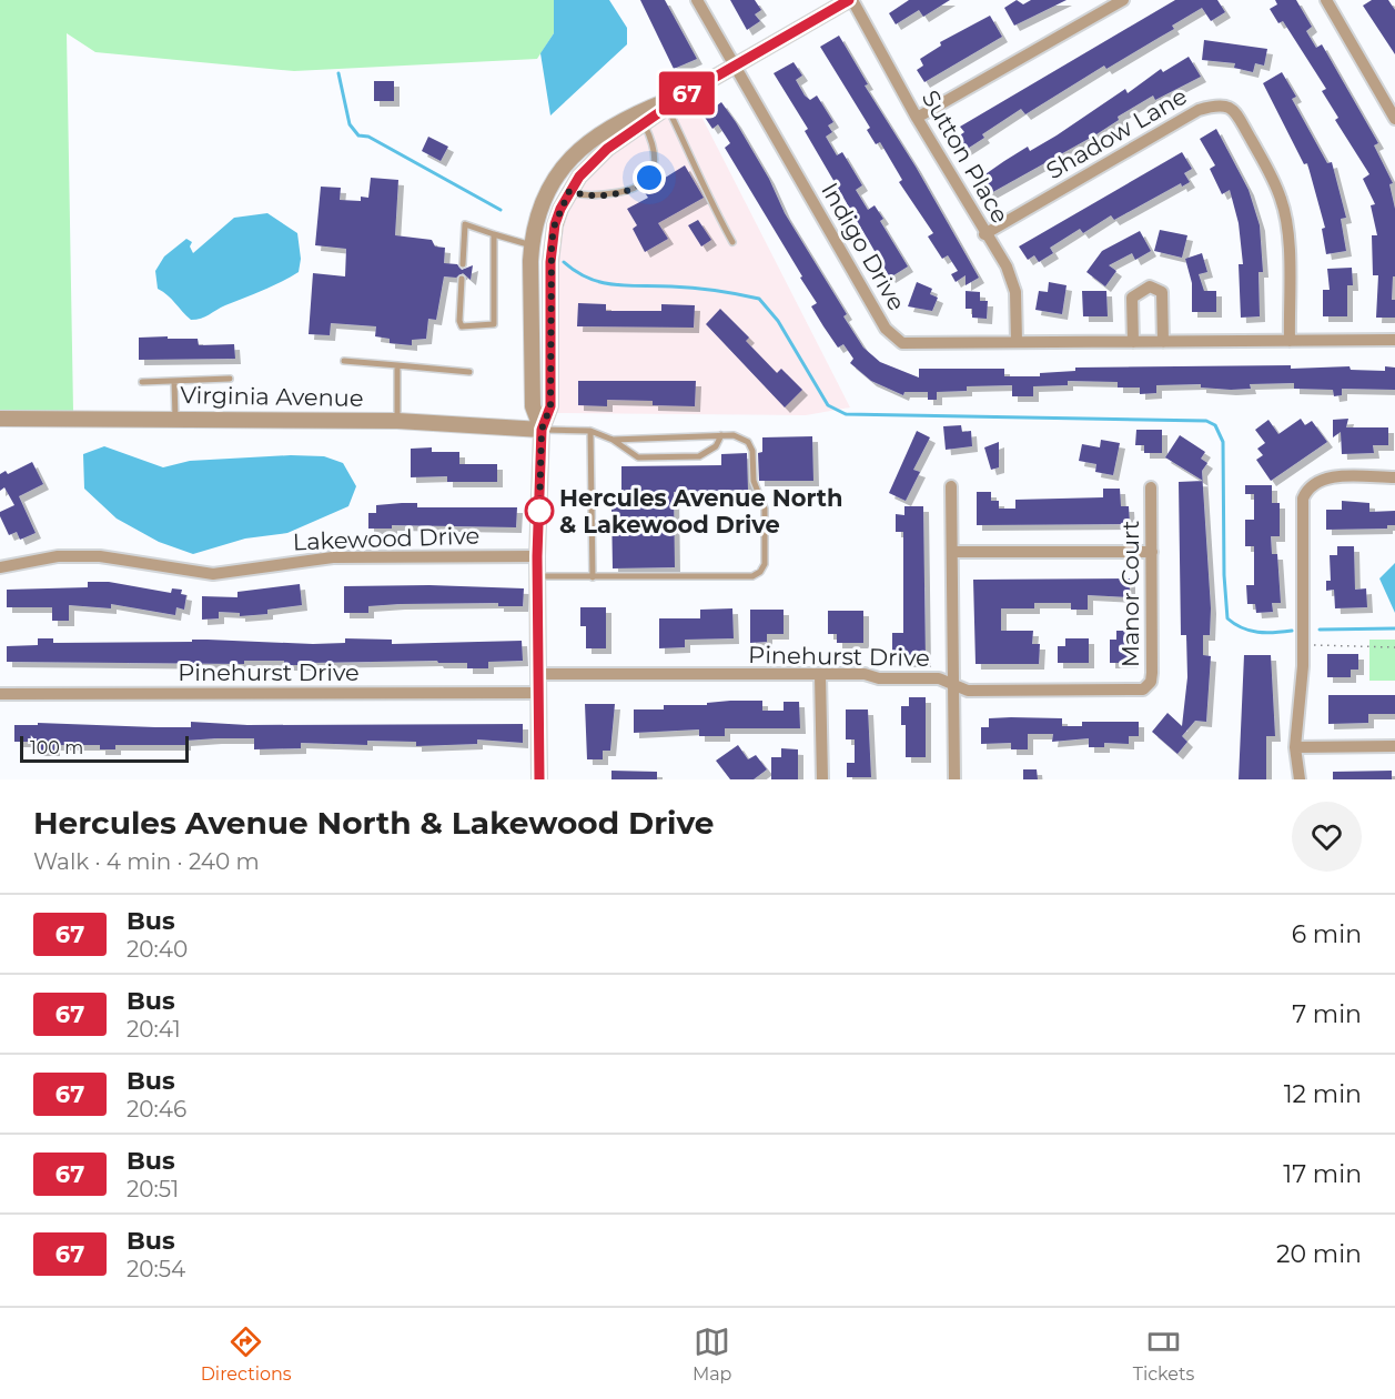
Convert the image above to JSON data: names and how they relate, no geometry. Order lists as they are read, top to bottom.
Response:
{
  "streets": {
    "street": [
      "Shadow Lane",
      "Sutton Place",
      "Indigo Drive",
      "Virginia Avenue",
      "Lakewood Drive",
      "Manor Court",
      "Pinehurst Drive"
    ]
  },
  "crossings": [
    ["Shadow Lane", "Sutton Place"],
    ["Shadow Lane", "Indigo Drive"],
    ["Sutton Place", "Indigo Drive"],
    ["Manor Court", "Pinehurst Drive"]
  ],
  "places": ["Hercules Avenue North & Lakewood Drive"],
  "lines": ["bus line 67"],
  "scale_bar": "100 m",
  "page": {
    "on_map": "67",
    "scale": "100 m",
    "heading": ["Hercules Avenue North & Lakewood Drive", "Walk · 4 min · 240 m"],
    "list": [
      {
        "mark": "67",
        "name": "Bus",
        "note": "20:40",
        "value": "6 min"
      },
      {
        "mark": "67",
        "name": "Bus",
        "note": "20:41",
        "value": "7 min"
      },
      {
        "mark": "67",
        "name": "Bus",
        "note": "20:46",
        "value": "12 min"
      },
      {
        "mark": "67",
        "name": "Bus",
        "note": "20:51",
        "value": "17 min"
      },
      {
        "mark": "67",
        "name": "Bus",
        "note": "20:54",
        "value": "20 min"
      }
    ],
    "tabs": ["Directions", "Map", "Tickets"]
  }
}
